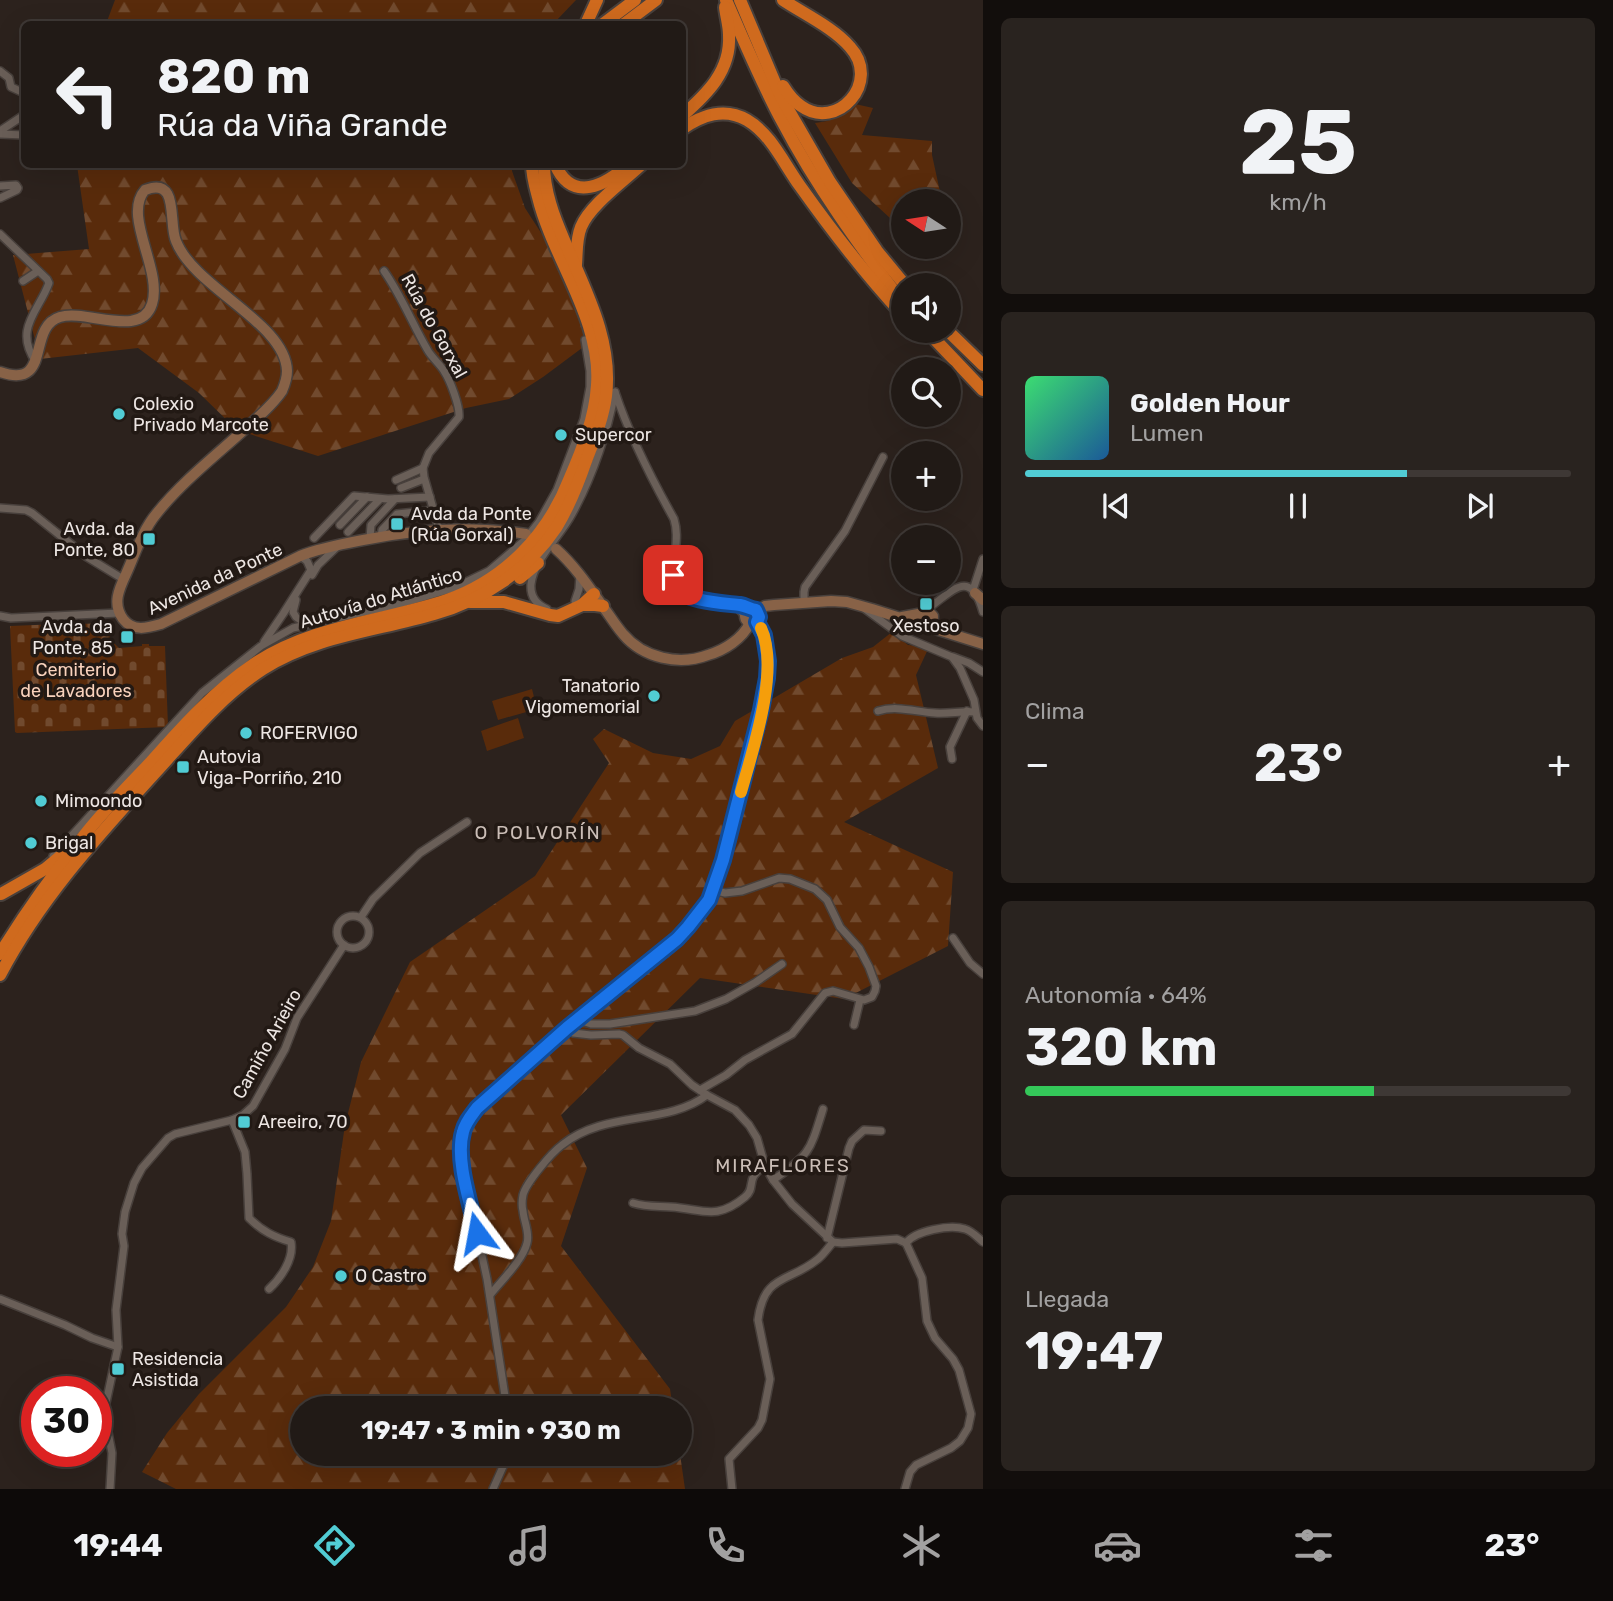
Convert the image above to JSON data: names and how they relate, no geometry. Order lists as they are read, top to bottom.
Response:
{
  "streets": {
    "highway": ["Autovía do Atlántico"],
    "street": ["Rúa do Gorxal", "Avenida da Ponte", "Camiño Arieiro"]
  },
  "districts": ["O POLVORÍN", "MIRAFLORES"],
  "parks": ["Cemiterio de Lavadores"],
  "places": {
    "other": [
      "Colexio Privado Marcote",
      "Supercor",
      "Tanatorio Vigomemorial",
      "ROFERVIGO",
      "Mimoondo",
      "Brigal",
      "O Castro"
    ],
    "transit": [
      "Avda da Ponte (Rúa Gorxal)",
      "Avda. da Ponte, 80",
      "Xestoso",
      "Avda. da Ponte, 85",
      "Autovia Viga-Porriño, 210",
      "Areeiro, 70",
      "Residencia Asistida"
    ]
  },
  "north": "left",
  "page": {
    "tile": [
      ["25", "km/h"],
      "Clima",
      ["Autonomía · 64%", "320 km"],
      ["Llegada", "19:47"]
    ],
    "turn": ["820 m", "Rúa da Viña Grande"],
    "map_buttons": ["+", "−"],
    "song": ["Golden Hour", "Lumen"],
    "heat": ["−", "23°", "+"],
    "limit": "30",
    "trip": "19:47 · 3 min · 930 m",
    "tabs": ["19:44", "23°"]
  }
}
